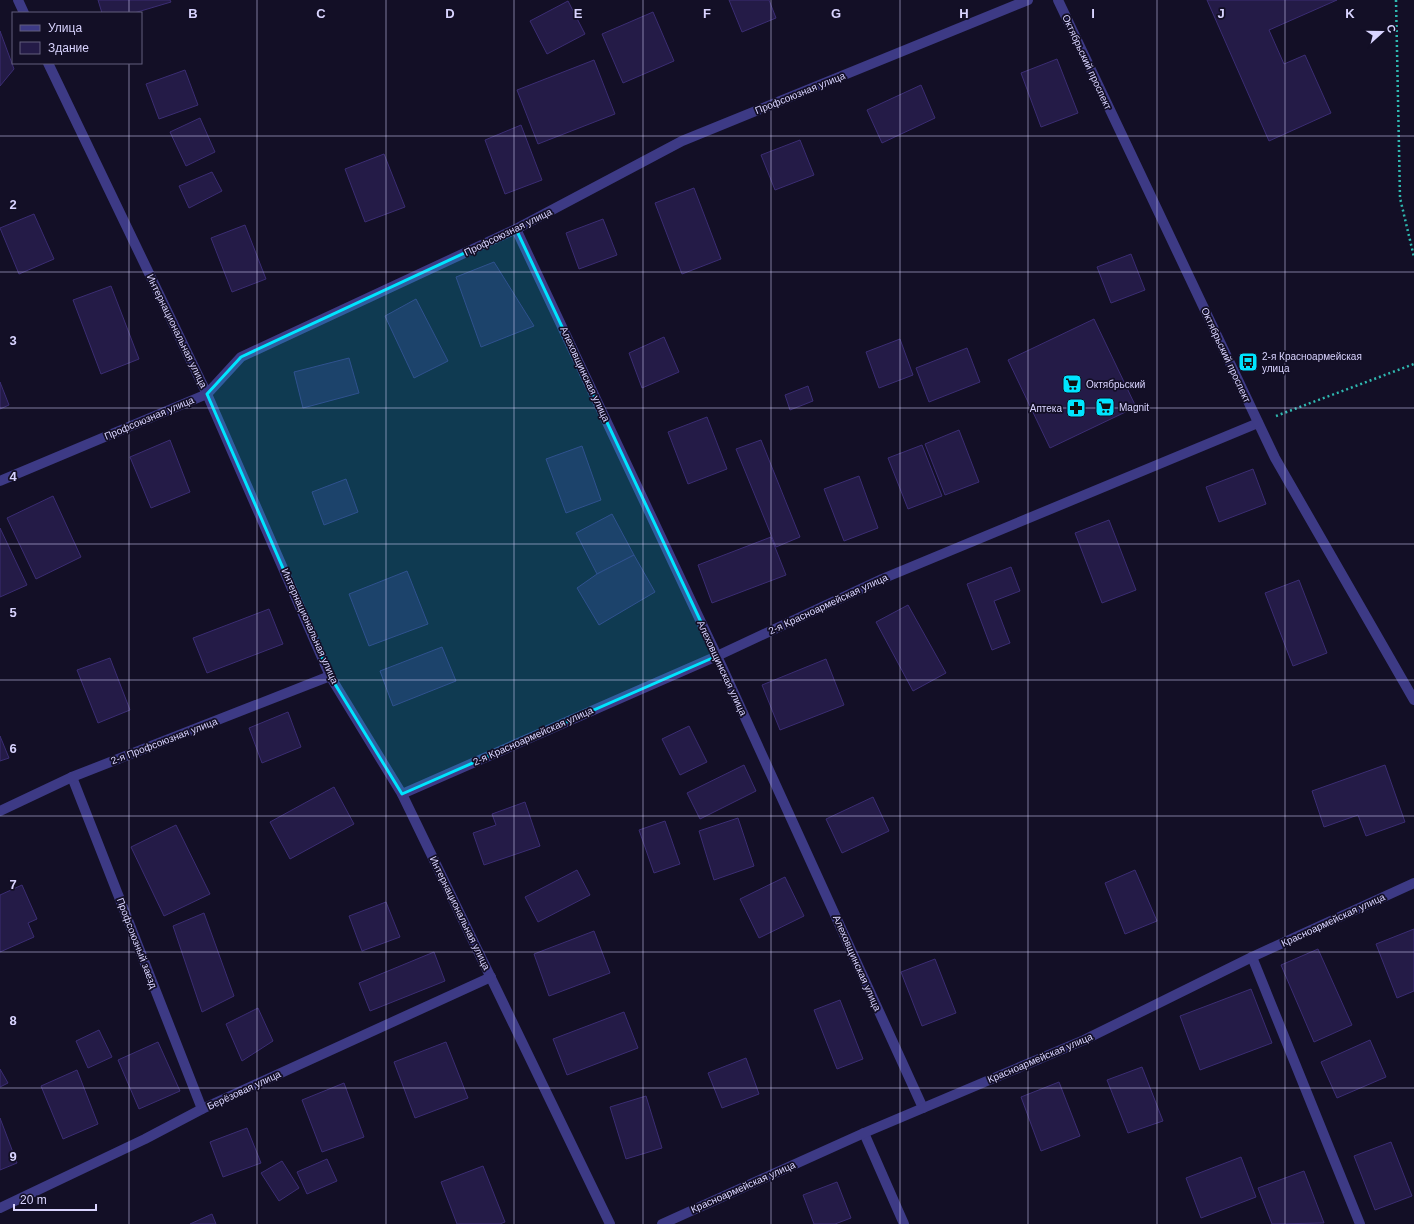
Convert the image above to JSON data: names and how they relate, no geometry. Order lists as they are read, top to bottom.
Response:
{
  "streets": {
    "street": [
      "Октябрьский проспект",
      "Профсоюзная улица",
      "Интернациональная улица",
      "Алеховщинская улица",
      "2-я Красноармейская улица",
      "2-я Профсоюзная улица",
      "Красноармейская улица",
      "Профсоюзный заезд",
      "Берёзовая улица"
    ]
  },
  "crossings": [
    ["Октябрьский проспект", "2-я Красноармейская улица"],
    ["Профсоюзная улица", "Интернациональная улица"],
    ["Профсоюзная улица", "Алеховщинская улица"],
    ["Интернациональная улица", "2-я Красноармейская улица"],
    ["Интернациональная улица", "2-я Профсоюзная улица"],
    ["Интернациональная улица", "Берёзовая улица"],
    ["Алеховщинская улица", "2-я Красноармейская улица"],
    ["Алеховщинская улица", "Красноармейская улица"],
    ["2-я Профсоюзная улица", "Профсоюзный заезд"],
    ["Профсоюзный заезд", "Берёзовая улица"]
  ],
  "places": {
    "bus stop": ["2-я Красноармейская улица"],
    "supermarket": ["Октябрьский", "Magnit"],
    "pharmacy": ["Аптека"]
  },
  "legend": ["Улица", "Здание"],
  "scale_bar": "20 m",
  "north": "right",
  "grid": {
    "columns": [
      "B",
      "C",
      "D",
      "E",
      "F",
      "G",
      "H",
      "I",
      "J",
      "K"
    ],
    "rows": [
      "2",
      "3",
      "4",
      "5",
      "6",
      "7",
      "8",
      "9"
    ]
  }
}
